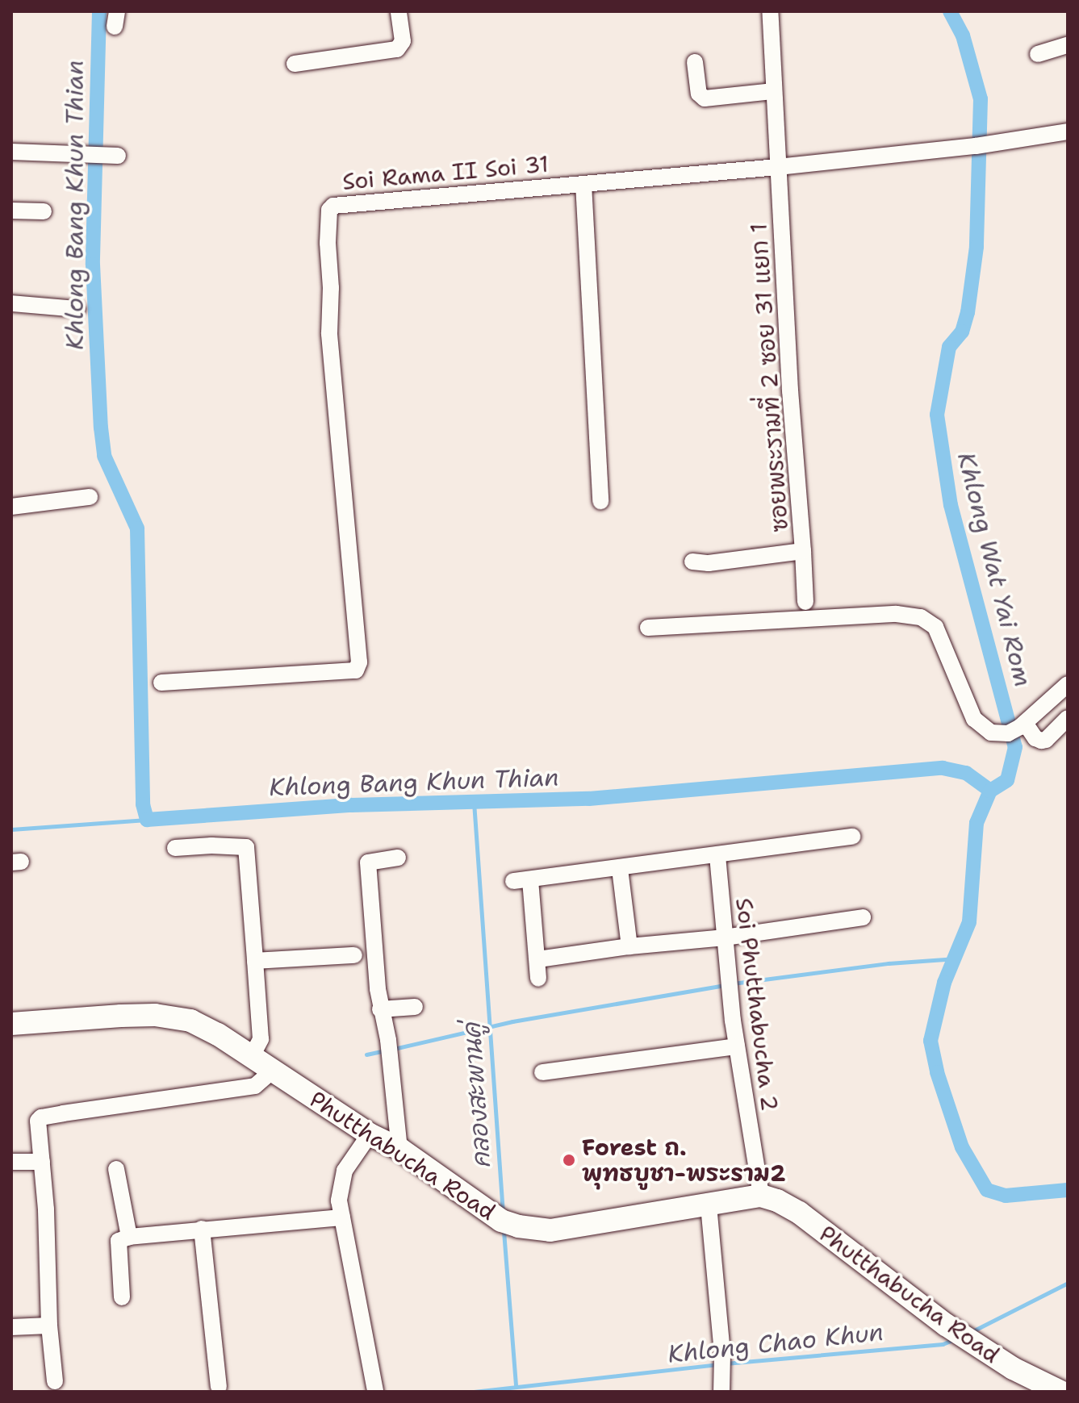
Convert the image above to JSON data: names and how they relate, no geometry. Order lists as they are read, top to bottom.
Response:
{
  "streets": {
    "main road": ["Phutthabucha Road"],
    "street": ["Soi Rama II Soi 31", "ซอยพระรามที่ 2 ซอย 31 แยก 1", "Soi Phutthabucha 2"]
  },
  "crossings": [
    ["Soi Rama II Soi 31", "ซอยพระรามที่ 2 ซอย 31 แยก 1"],
    ["Soi Phutthabucha 2", "Phutthabucha Road"]
  ],
  "water": [
    "Khlong Bang Khun Thian",
    "Khlong Wat Yai Rom",
    "คลองสะพานคู่",
    "Khlong Chao Khun"
  ],
  "places": ["Forest ถ. พุทธบูชา-พระราม2"]
}
